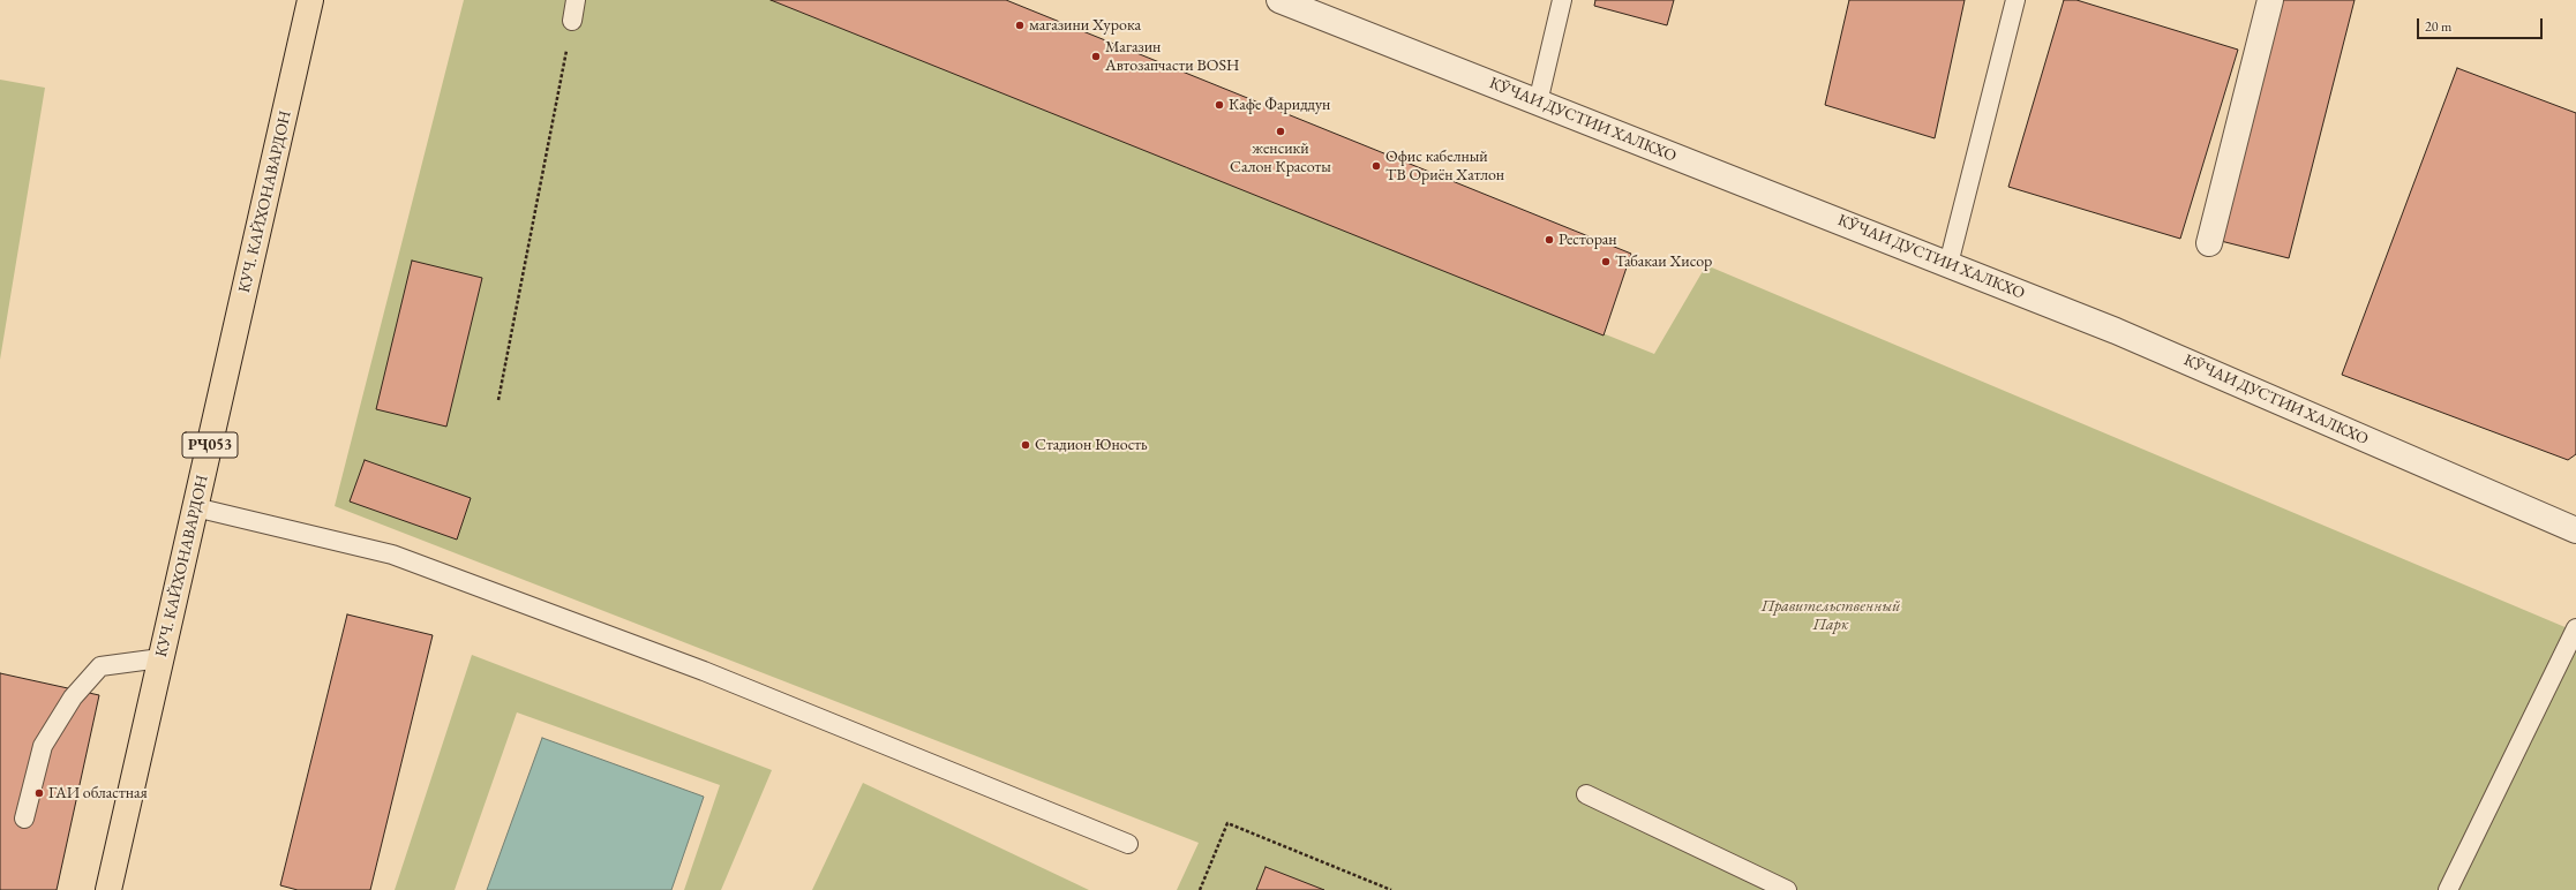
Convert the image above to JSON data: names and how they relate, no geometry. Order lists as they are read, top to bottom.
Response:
{
  "streets": {
    "main road": ["КУЧ. КАЙХОНАВАРДОН", "РҶ053"],
    "street": ["КӮЧАИ ДУСТИИ ХАЛКХО"]
  },
  "parks": ["Правительственный Парк"],
  "places": [
    "магазини Хурока",
    "Магазин Автозапчасти BOSH",
    "Кафе Фариддун",
    "женсикй Салон Красоты",
    "Офис кабелный ТВ Ориён Хатлон",
    "Ресторан",
    "Табакаи Хисор",
    "Стадион Юность",
    "ГАИ областная"
  ],
  "scale_bar": "20 m"
}
